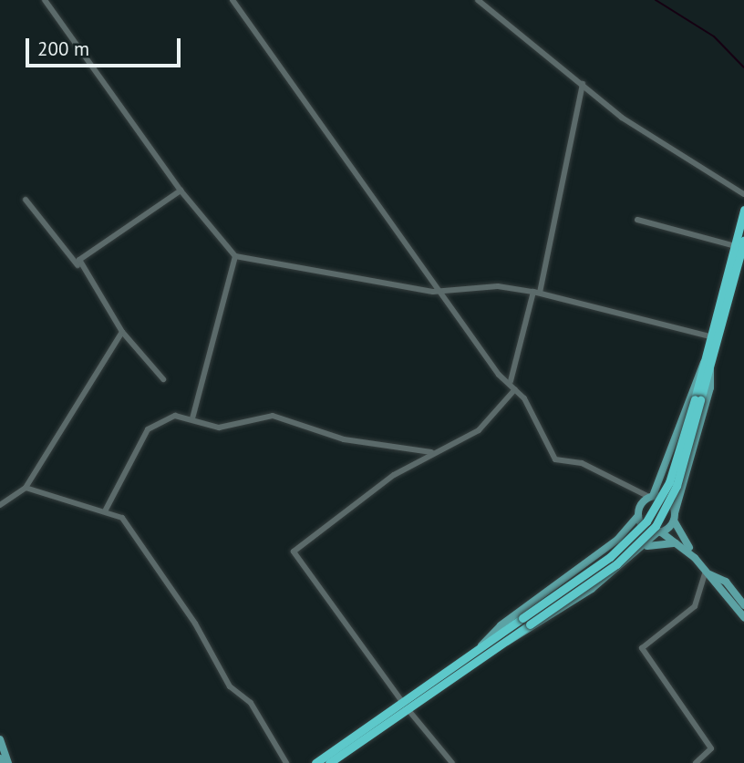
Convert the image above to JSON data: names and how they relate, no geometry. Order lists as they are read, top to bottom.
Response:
{
  "scale_bar": "200 m"
}
